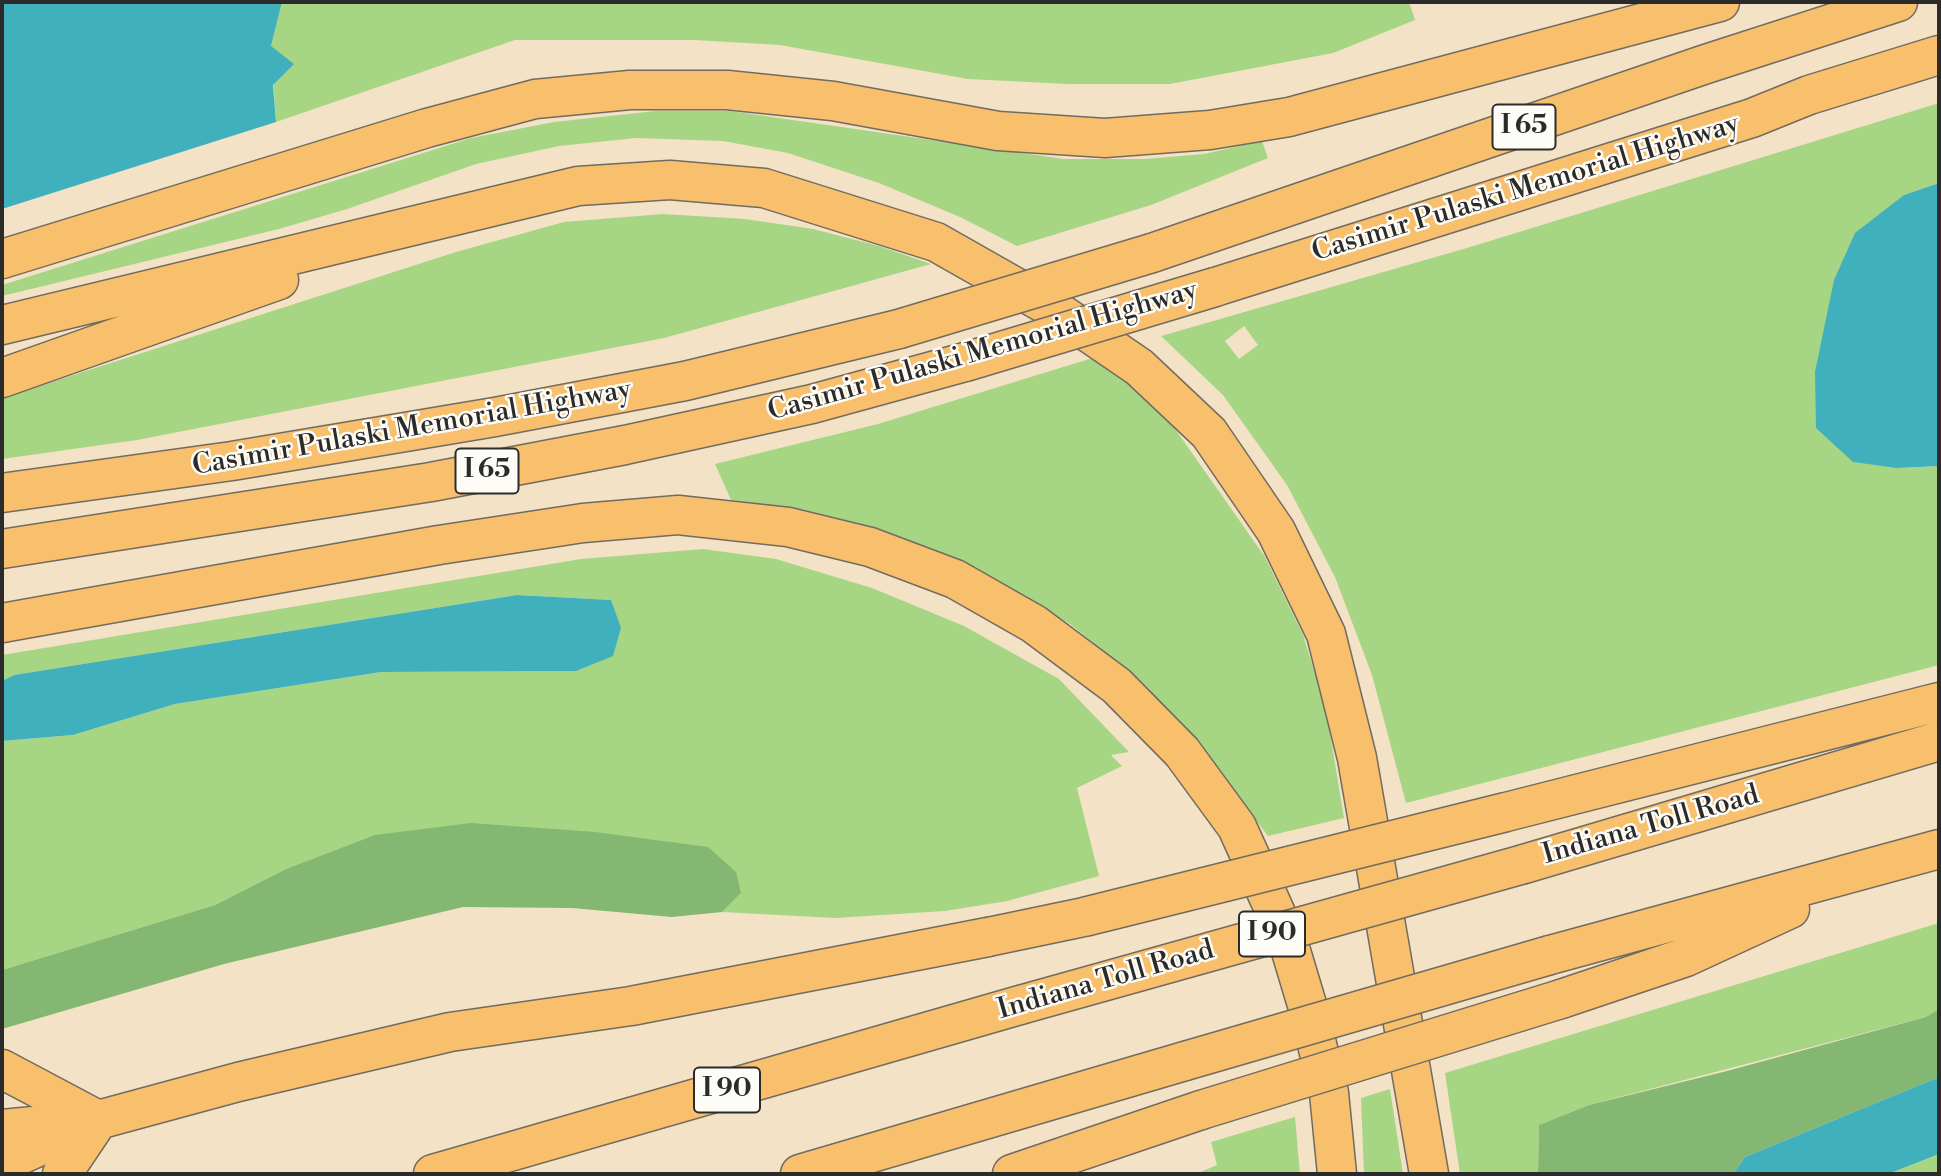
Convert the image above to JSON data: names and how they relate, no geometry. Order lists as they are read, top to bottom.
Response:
{
  "streets": {
    "highway": [
      "I 65",
      "Casimir Pulaski Memorial Highway",
      "Indiana Toll Road",
      "I 90"
    ]
  }
}
